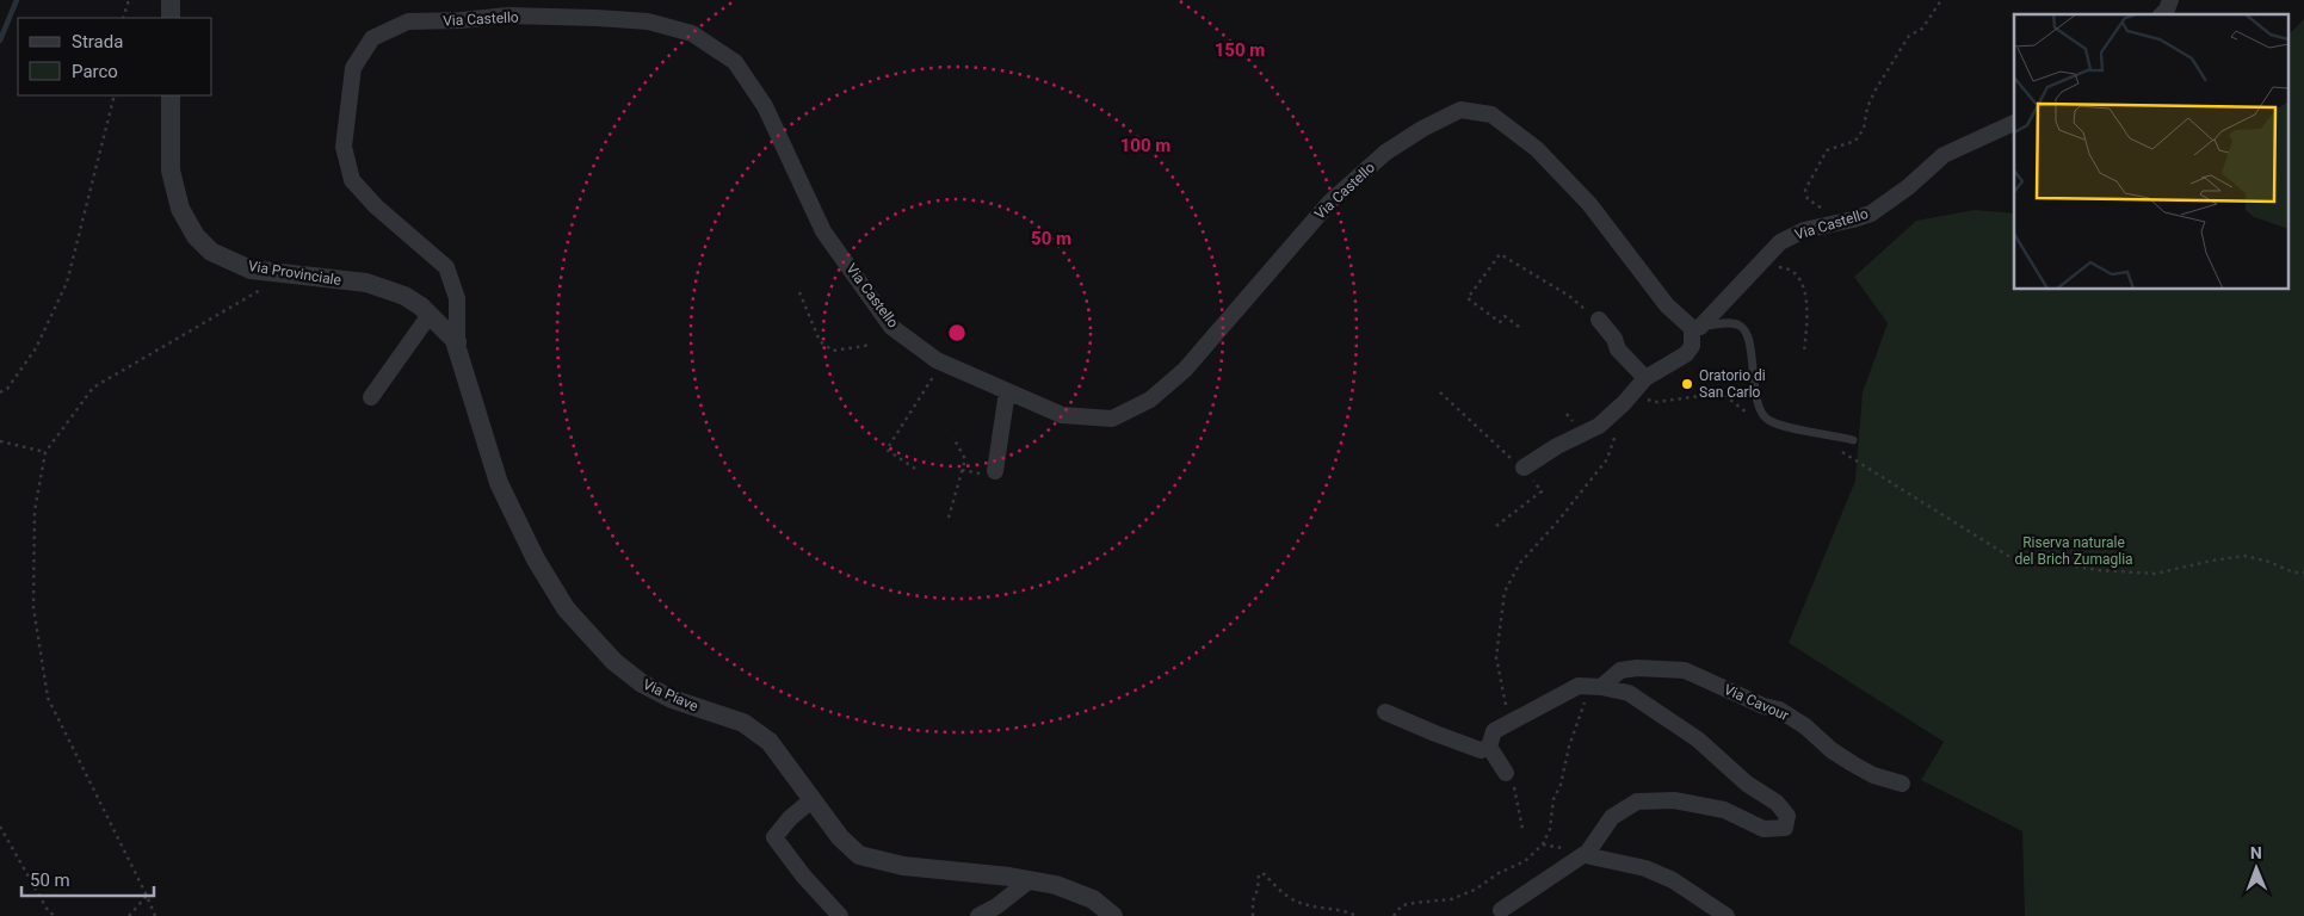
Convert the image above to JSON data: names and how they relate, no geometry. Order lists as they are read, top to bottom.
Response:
{
  "streets": {
    "street": [
      "Via Castello",
      "Via Provinciale",
      "Via Piave",
      "Via Cavour"
    ]
  },
  "crossings": [
    ["Via Castello", "Via Provinciale"],
    ["Via Castello", "Via Piave"],
    ["Via Provinciale", "Via Piave"]
  ],
  "parks": ["Riserva naturale del Brich Zumaglia"],
  "places": ["Oratorio di San Carlo"],
  "legend": ["Strada", "Parco"],
  "scale_bar": "50 m",
  "north": "top",
  "rings": ["150 m", "100 m", "50 m"]
}
